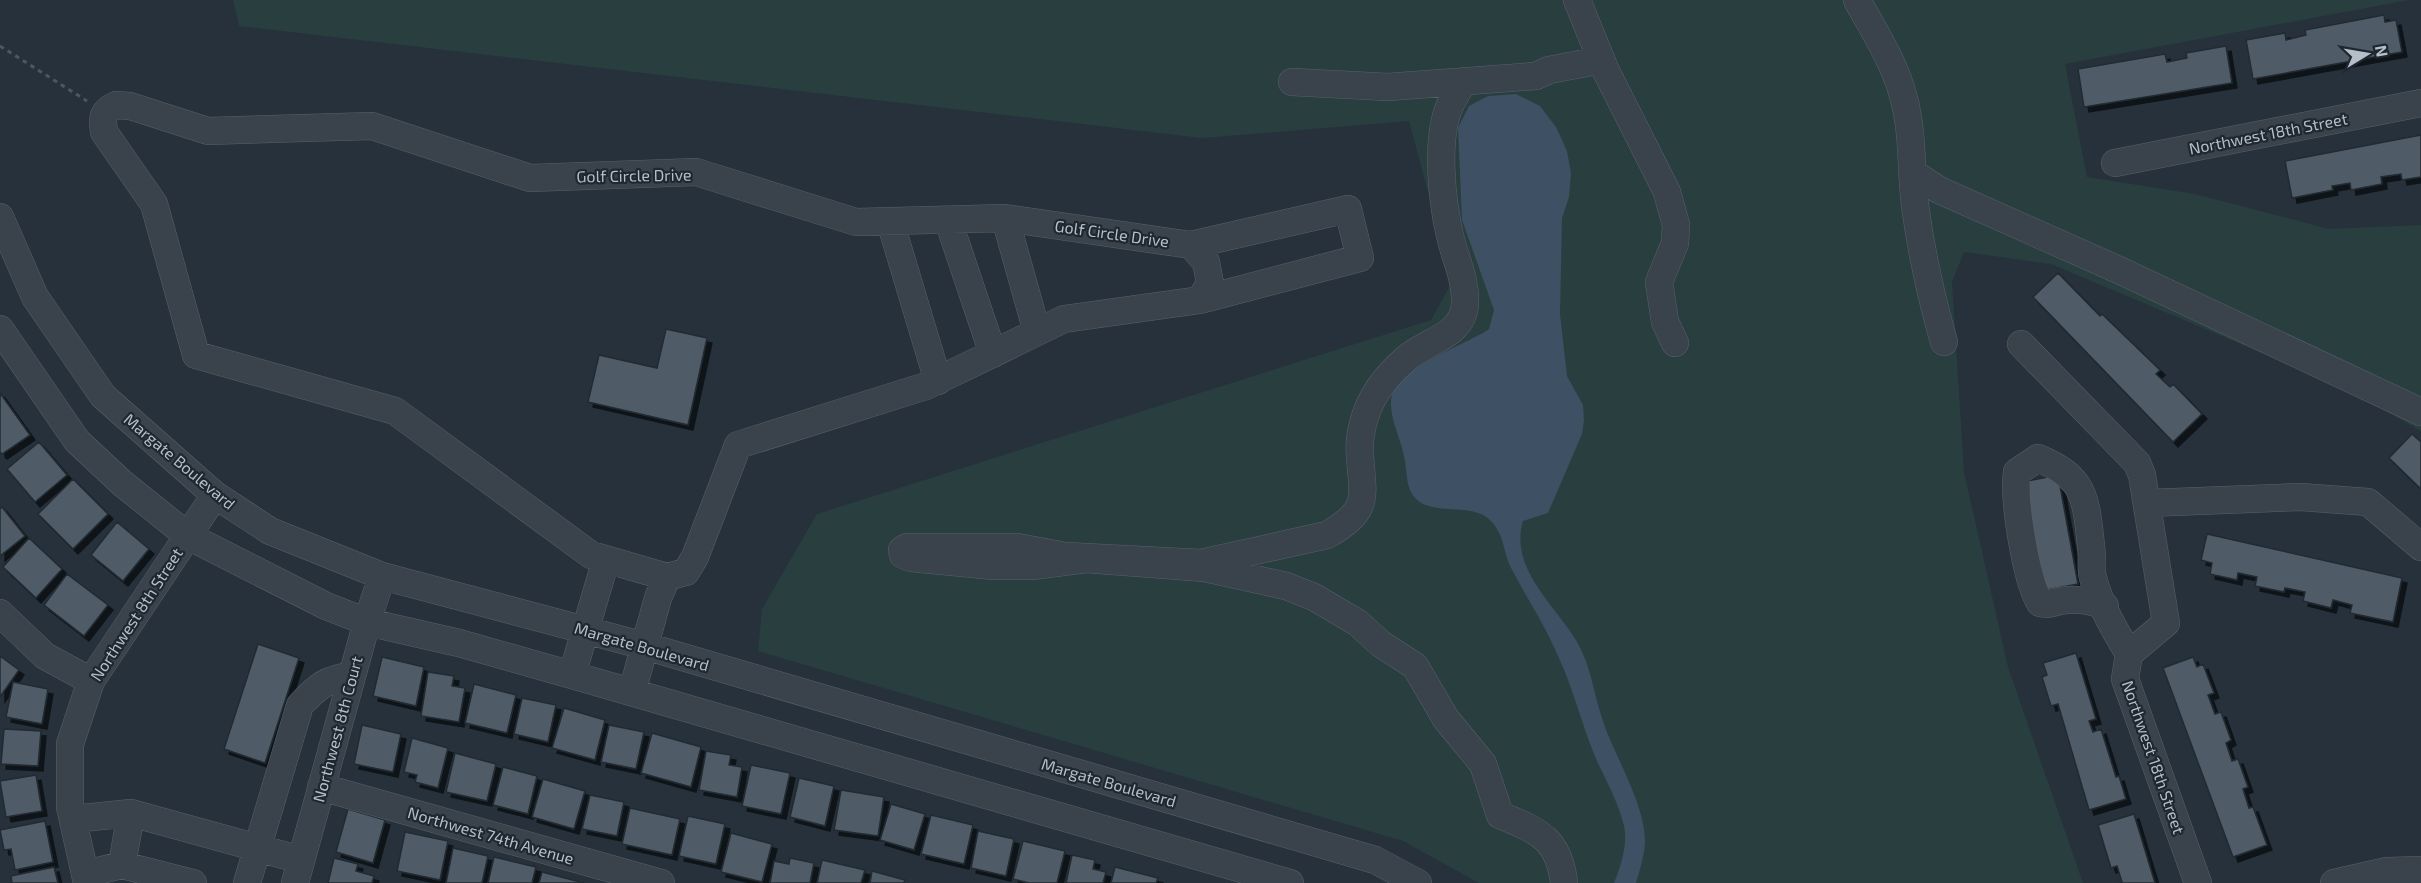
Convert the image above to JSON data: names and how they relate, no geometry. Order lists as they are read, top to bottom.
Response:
{
  "streets": {
    "street": [
      "Northwest 18th Street",
      "Golf Circle Drive",
      "Margate Boulevard",
      "Northwest 8th Street",
      "Northwest 8th Court",
      "Northwest 74th Avenue"
    ]
  },
  "crossings": [
    ["Margate Boulevard", "Northwest 8th Street"],
    ["Margate Boulevard", "Northwest 8th Court"],
    ["Northwest 8th Court", "Northwest 74th Avenue"]
  ],
  "north": "right"
}
